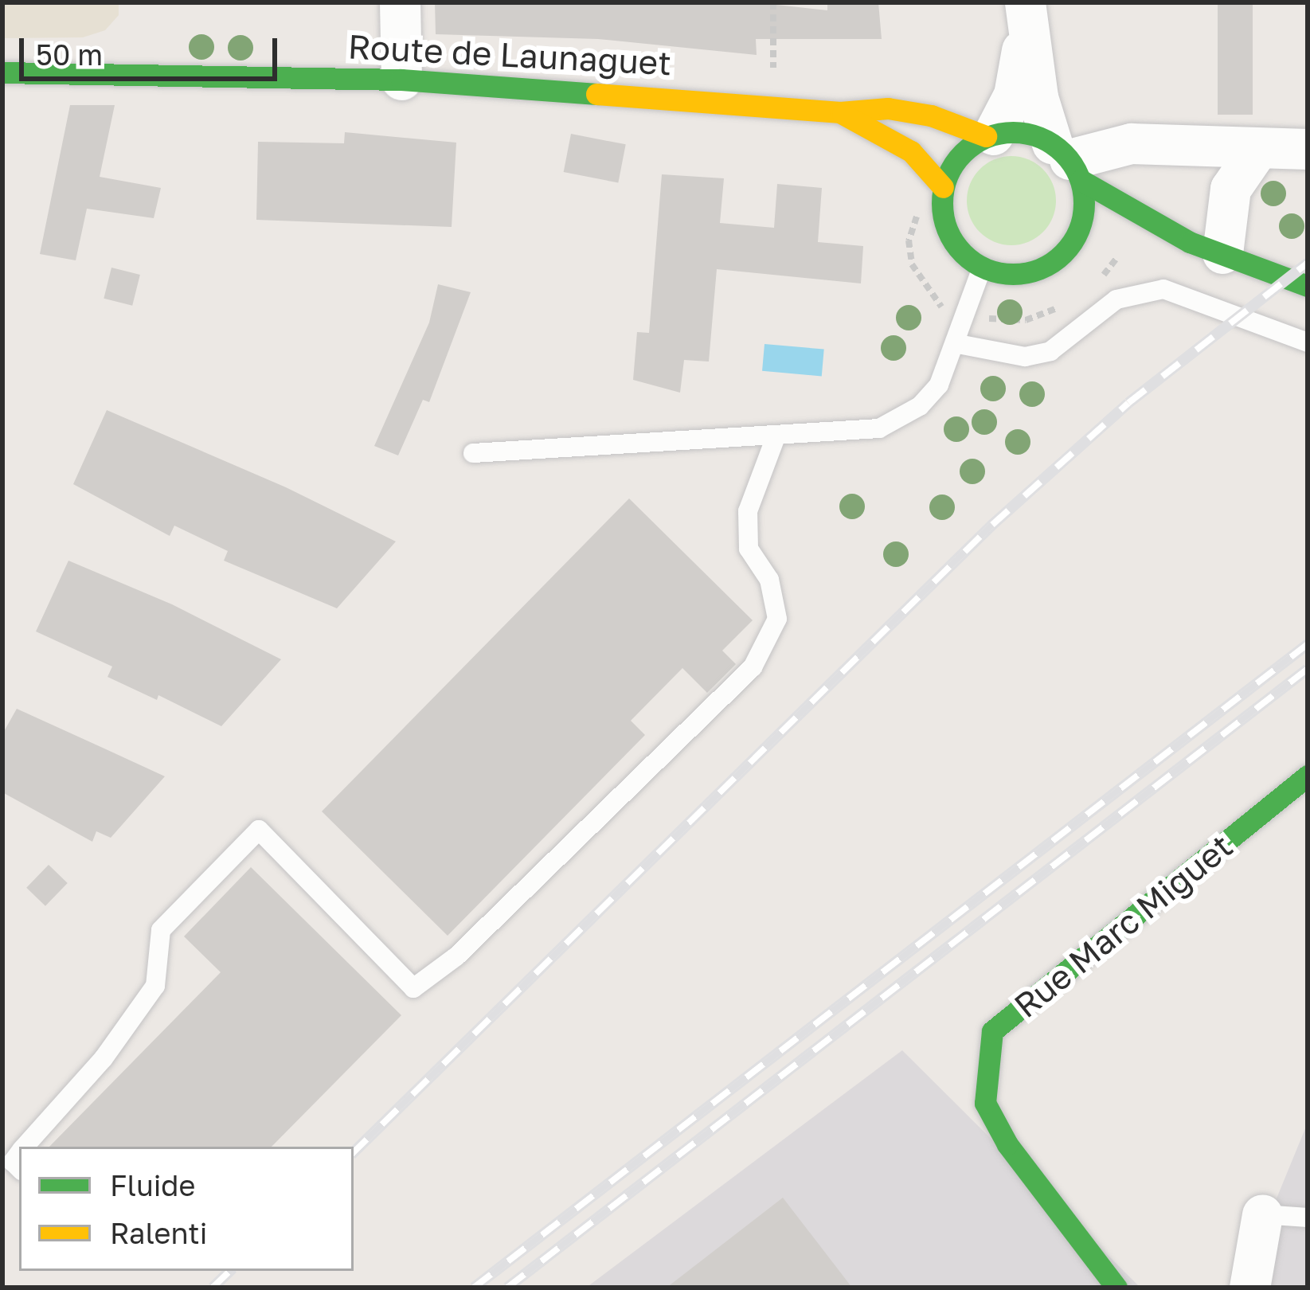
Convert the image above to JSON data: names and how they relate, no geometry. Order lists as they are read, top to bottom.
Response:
{
  "streets": {
    "main road": ["Route de Launaguet", "Rue Marc Miguet"]
  },
  "legend": ["Fluide", "Ralenti"],
  "scale_bar": "50 m"
}
